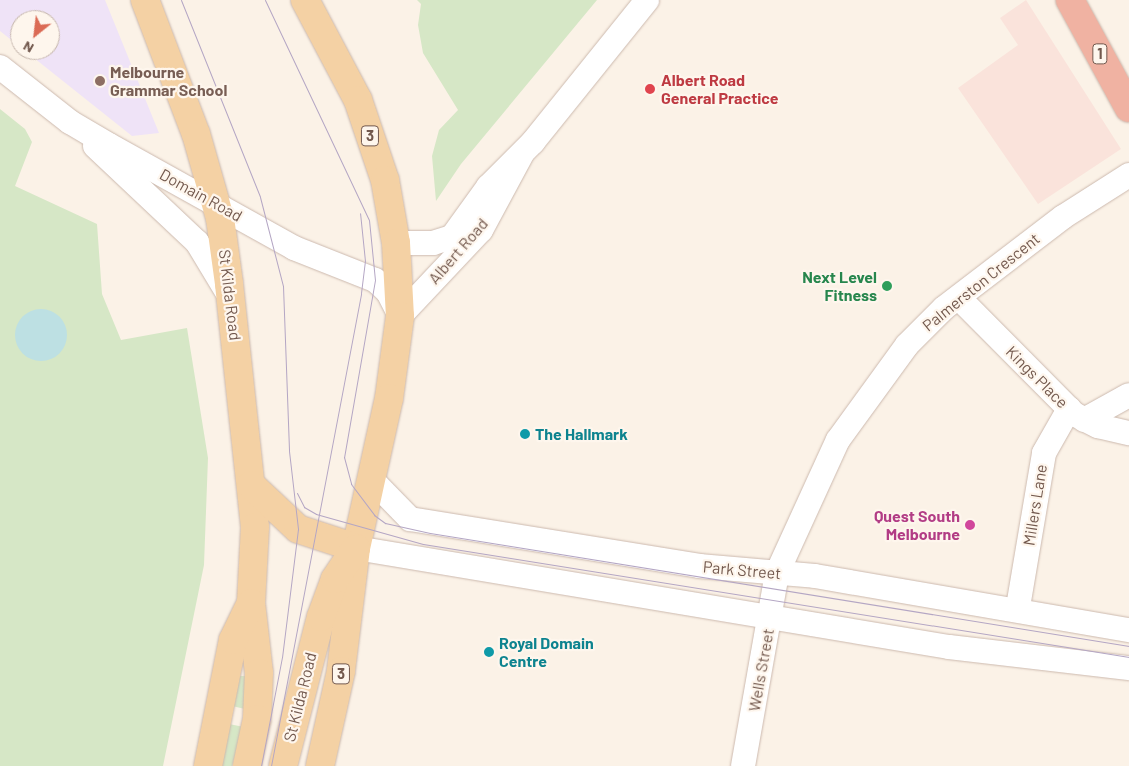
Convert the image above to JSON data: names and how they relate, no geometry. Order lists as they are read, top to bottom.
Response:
{
  "streets": {
    "highway": ["1"],
    "main road": ["3", "St Kilda Road"],
    "street": [
      "Domain Road",
      "Albert Road",
      "Palmerston Crescent",
      "Kings Place",
      "Millers Lane",
      "Park Street",
      "Wells Street"
    ]
  },
  "crossings": [
    ["Domain Road", "Albert Road"],
    ["Domain Road", "St Kilda Road"],
    ["Albert Road", "St Kilda Road"],
    ["Palmerston Crescent", "Kings Place"],
    ["Palmerston Crescent", "Park Street"],
    ["Palmerston Crescent", "Wells Street"],
    ["St Kilda Road", "Park Street"],
    ["Kings Place", "Millers Lane"],
    ["Millers Lane", "Park Street"],
    ["Park Street", "Wells Street"]
  ],
  "places": [
    "Melbourne Grammar School",
    "Albert Road General Practice",
    "Next Level Fitness",
    "The Hallmark",
    "Quest South Melbourne",
    "Royal Domain Centre"
  ],
  "north": "bottom left"
}
